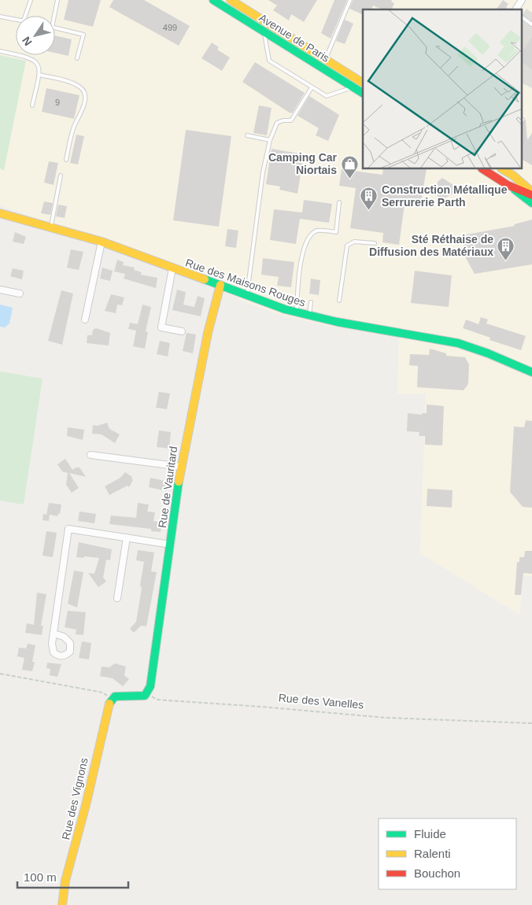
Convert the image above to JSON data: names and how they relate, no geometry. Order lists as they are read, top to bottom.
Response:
{
  "streets": {
    "street": [
      "Avenue de Paris",
      "Rue des Maisons Rouges",
      "Rue de Vauritard",
      "Rue des Vignons"
    ],
    "path": ["Rue des Vanelles"]
  },
  "crossings": [
    ["Rue des Maisons Rouges", "Rue de Vauritard"],
    ["Rue de Vauritard", "Rue des Vanelles"]
  ],
  "places": {
    "shop": ["Camping Car Niortais"],
    "building": ["Construction Métallique Serrurerie Parth", "Sté Réthaise de Diffusion des Matériaux"]
  },
  "house_numbers": ["499", "9"],
  "legend": ["Fluide", "Ralenti", "Bouchon"],
  "scale_bar": "100 m",
  "north": "bottom left"
}
